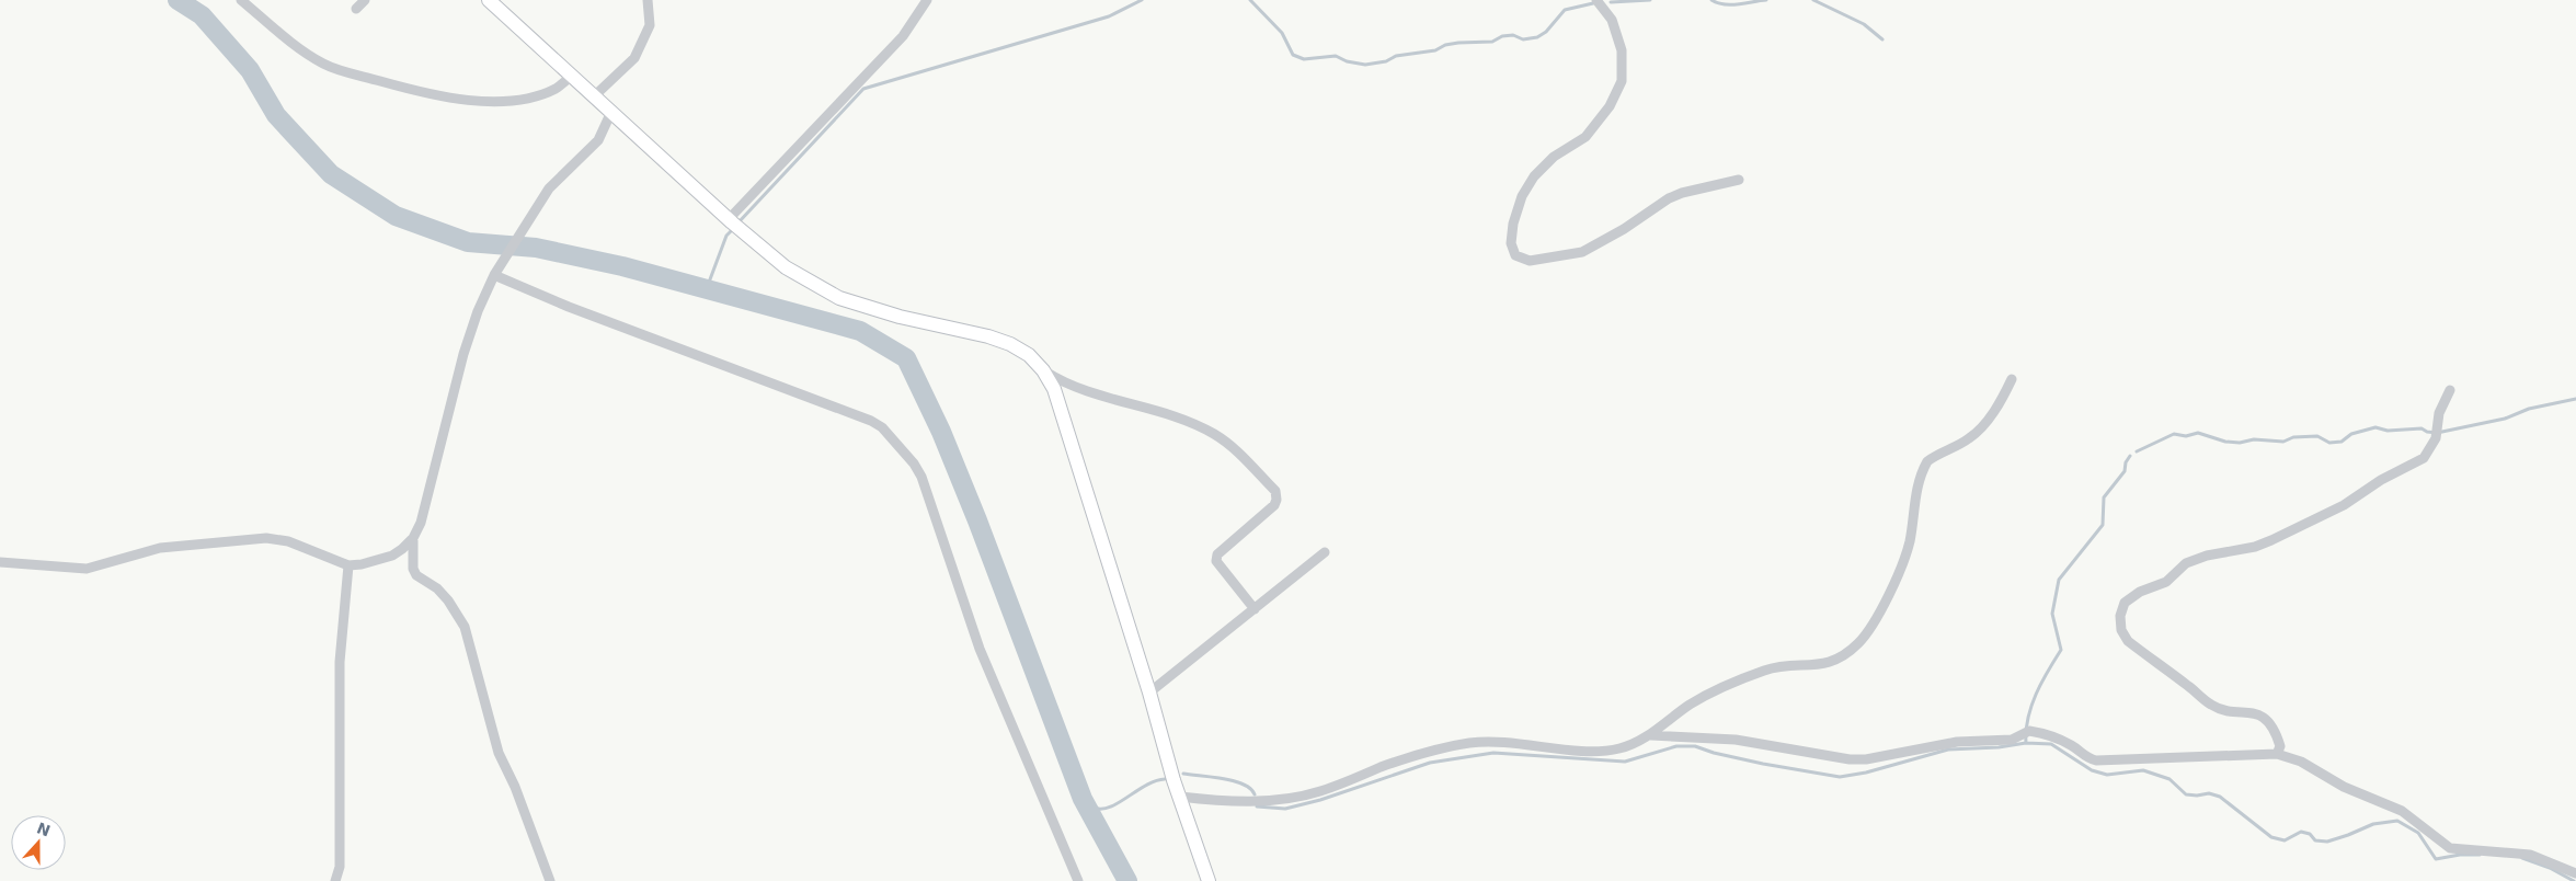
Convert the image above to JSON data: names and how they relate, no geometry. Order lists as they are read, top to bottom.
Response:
{
  "north": "top"
}
